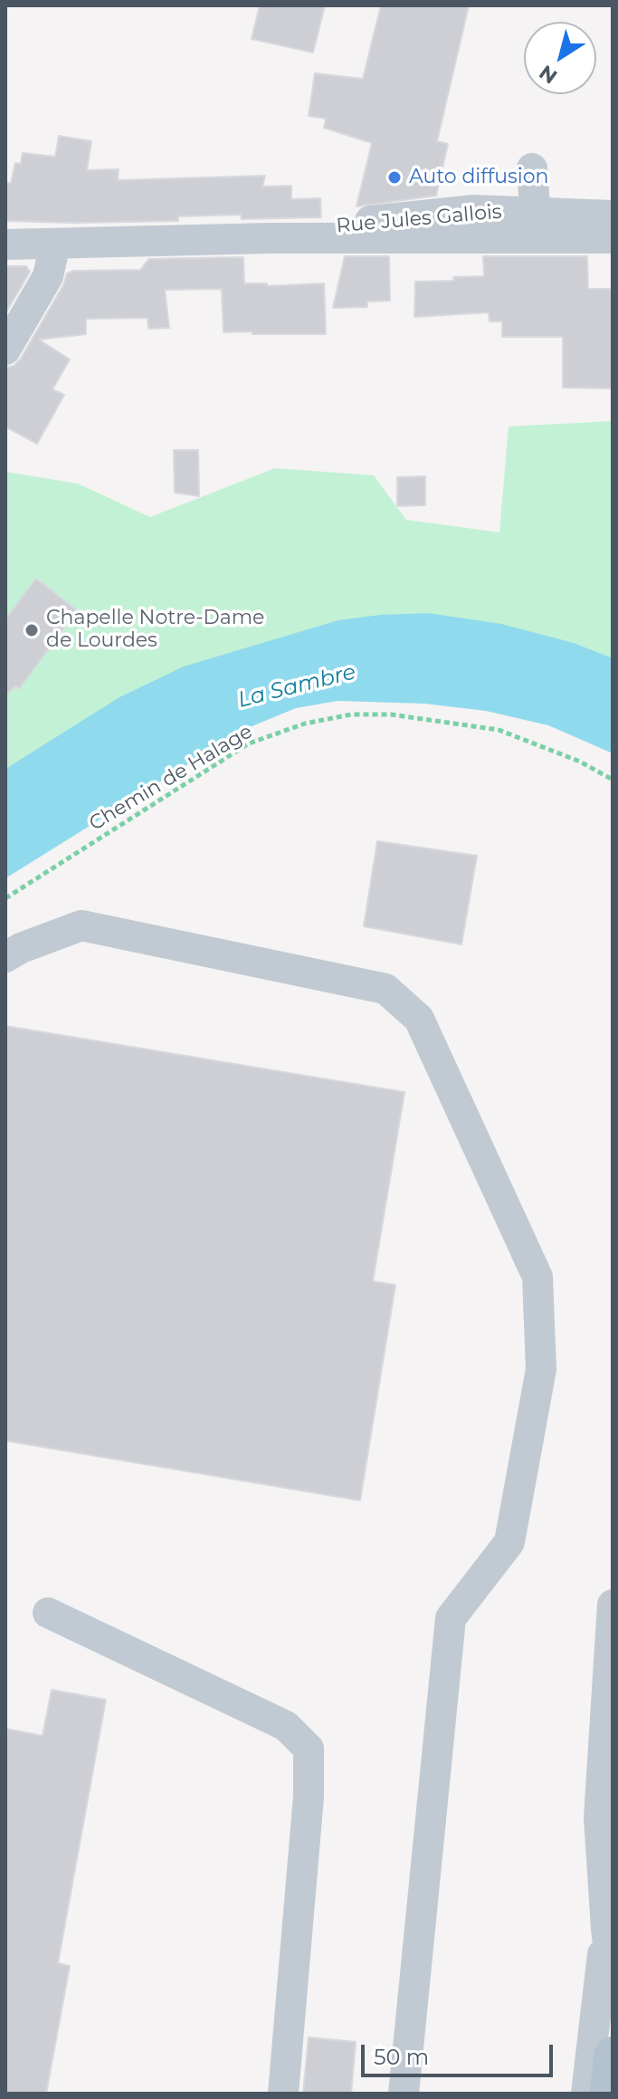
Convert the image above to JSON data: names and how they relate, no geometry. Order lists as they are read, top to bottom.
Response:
{
  "streets": {
    "street": ["Rue Jules Gallois"],
    "path": ["Chemin de Halage"]
  },
  "water": ["La Sambre"],
  "places": ["Auto diffusion", "Chapelle Notre-Dame de Lourdes"],
  "scale_bar": "50 m",
  "north": "bottom left"
}
